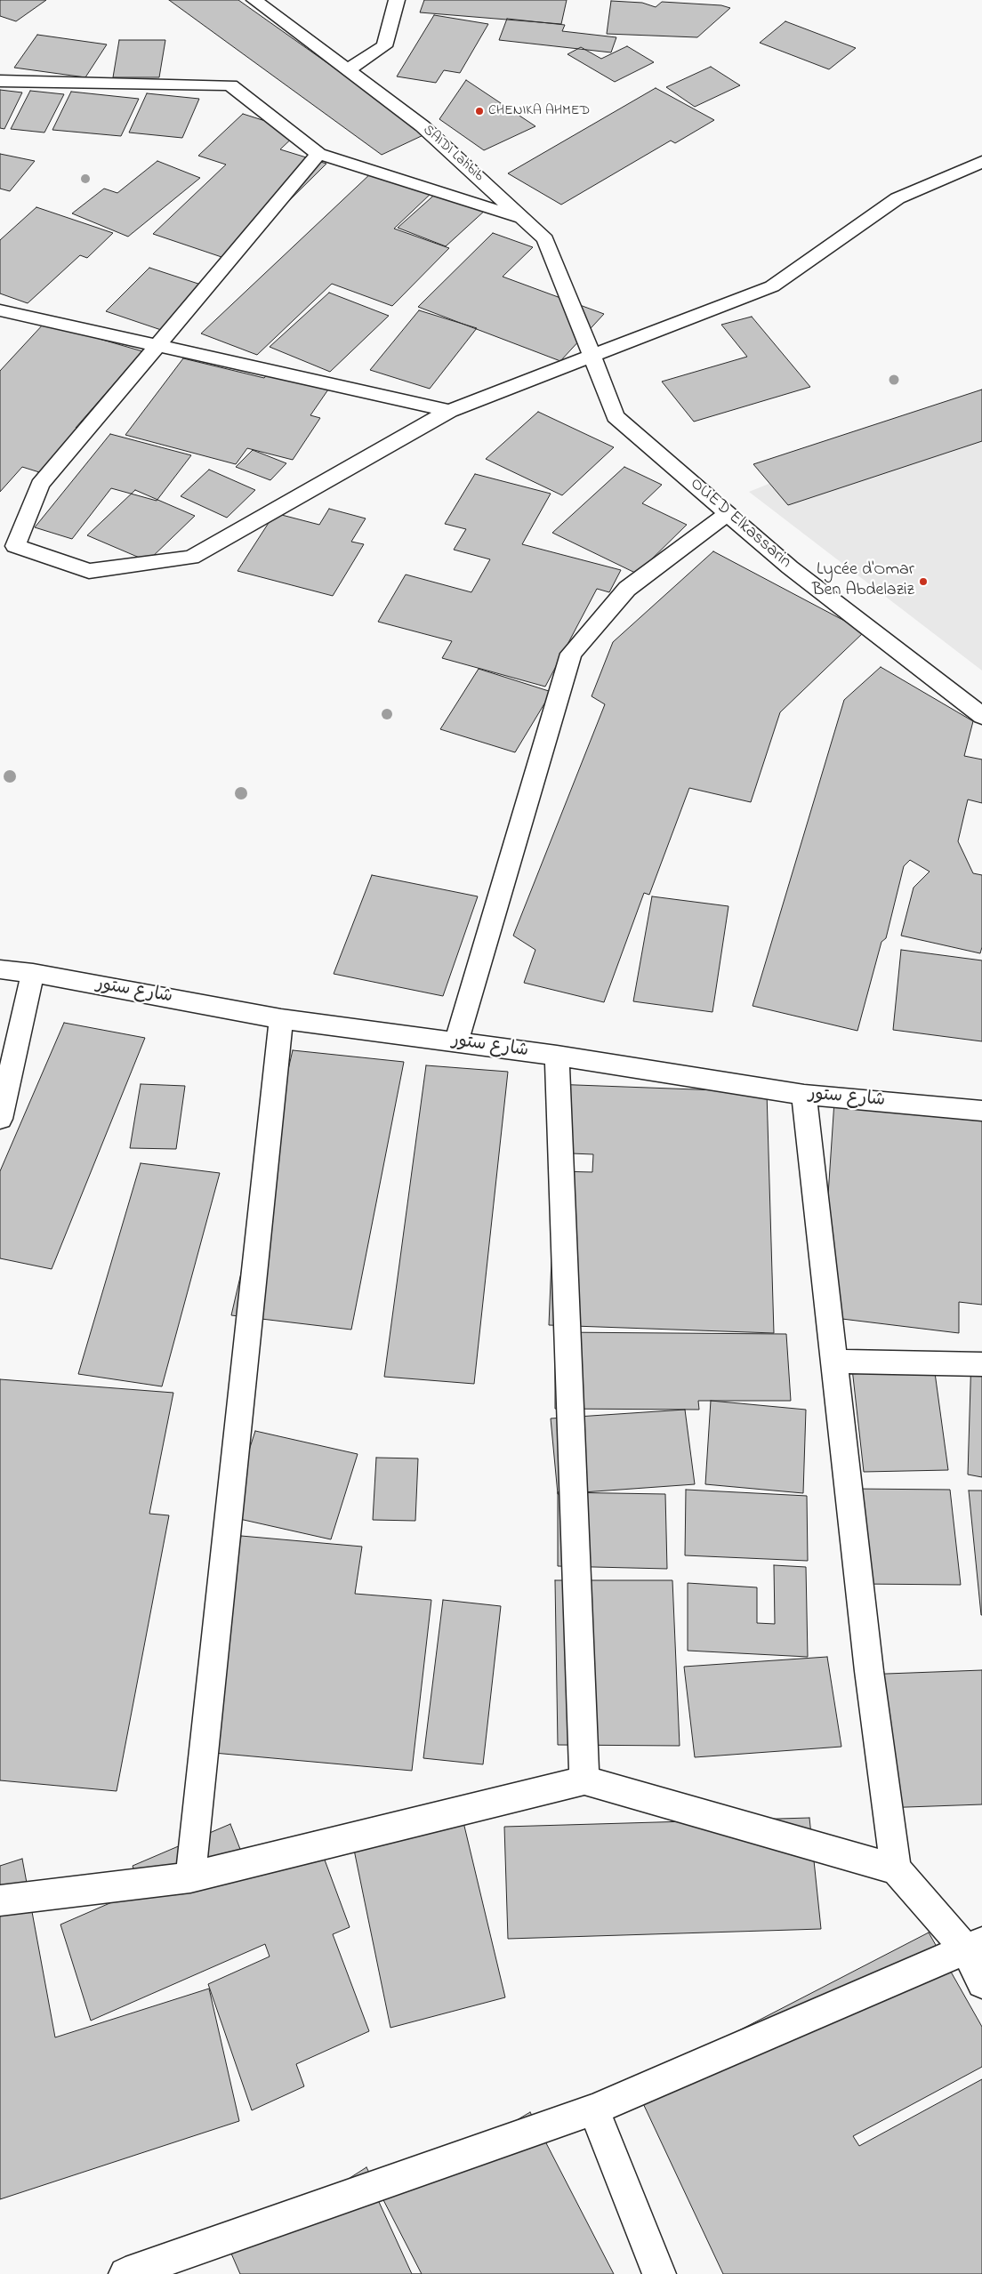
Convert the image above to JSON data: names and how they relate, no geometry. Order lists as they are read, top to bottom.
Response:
{
  "streets": {
    "street": ["SAIDI Lahbib", "OUED Elkassarin", "شارع ستور"]
  },
  "crossings": [
    ["SAIDI Lahbib", "OUED Elkassarin"]
  ],
  "places": ["CHENIKA AHMED", "Lycée d'Omar Ben Abdelaziz"]
}
